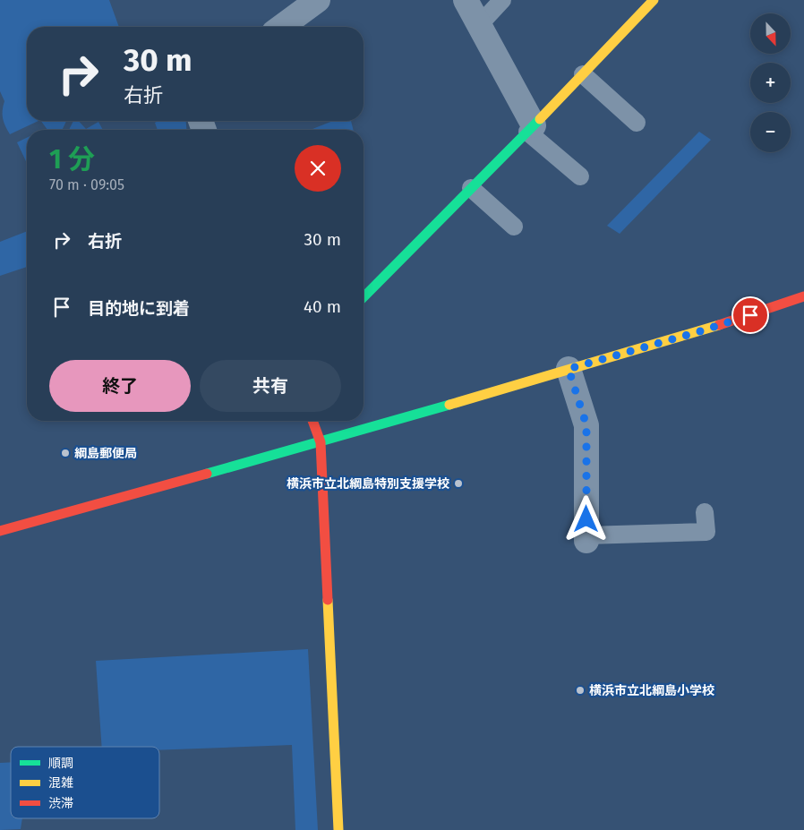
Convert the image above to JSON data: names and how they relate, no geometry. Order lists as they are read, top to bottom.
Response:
{
  "places": ["綱島郵便局", "横浜市立北綱島特別支援学校", "横浜市立北綱島小学校"],
  "legend": ["順調", "混雑", "渋滞"],
  "north": "bottom",
  "page": {
    "map_buttons": ["+", "−"],
    "turn": ["30 m", "右折"],
    "heading": ["1 分", "70 m · 09:05"],
    "list": [
      {
        "name": "右折",
        "value": "30 m"
      },
      {
        "name": "目的地に到着",
        "value": "40 m"
      }
    ],
    "buttons": ["終了", "共有"]
  }
}
